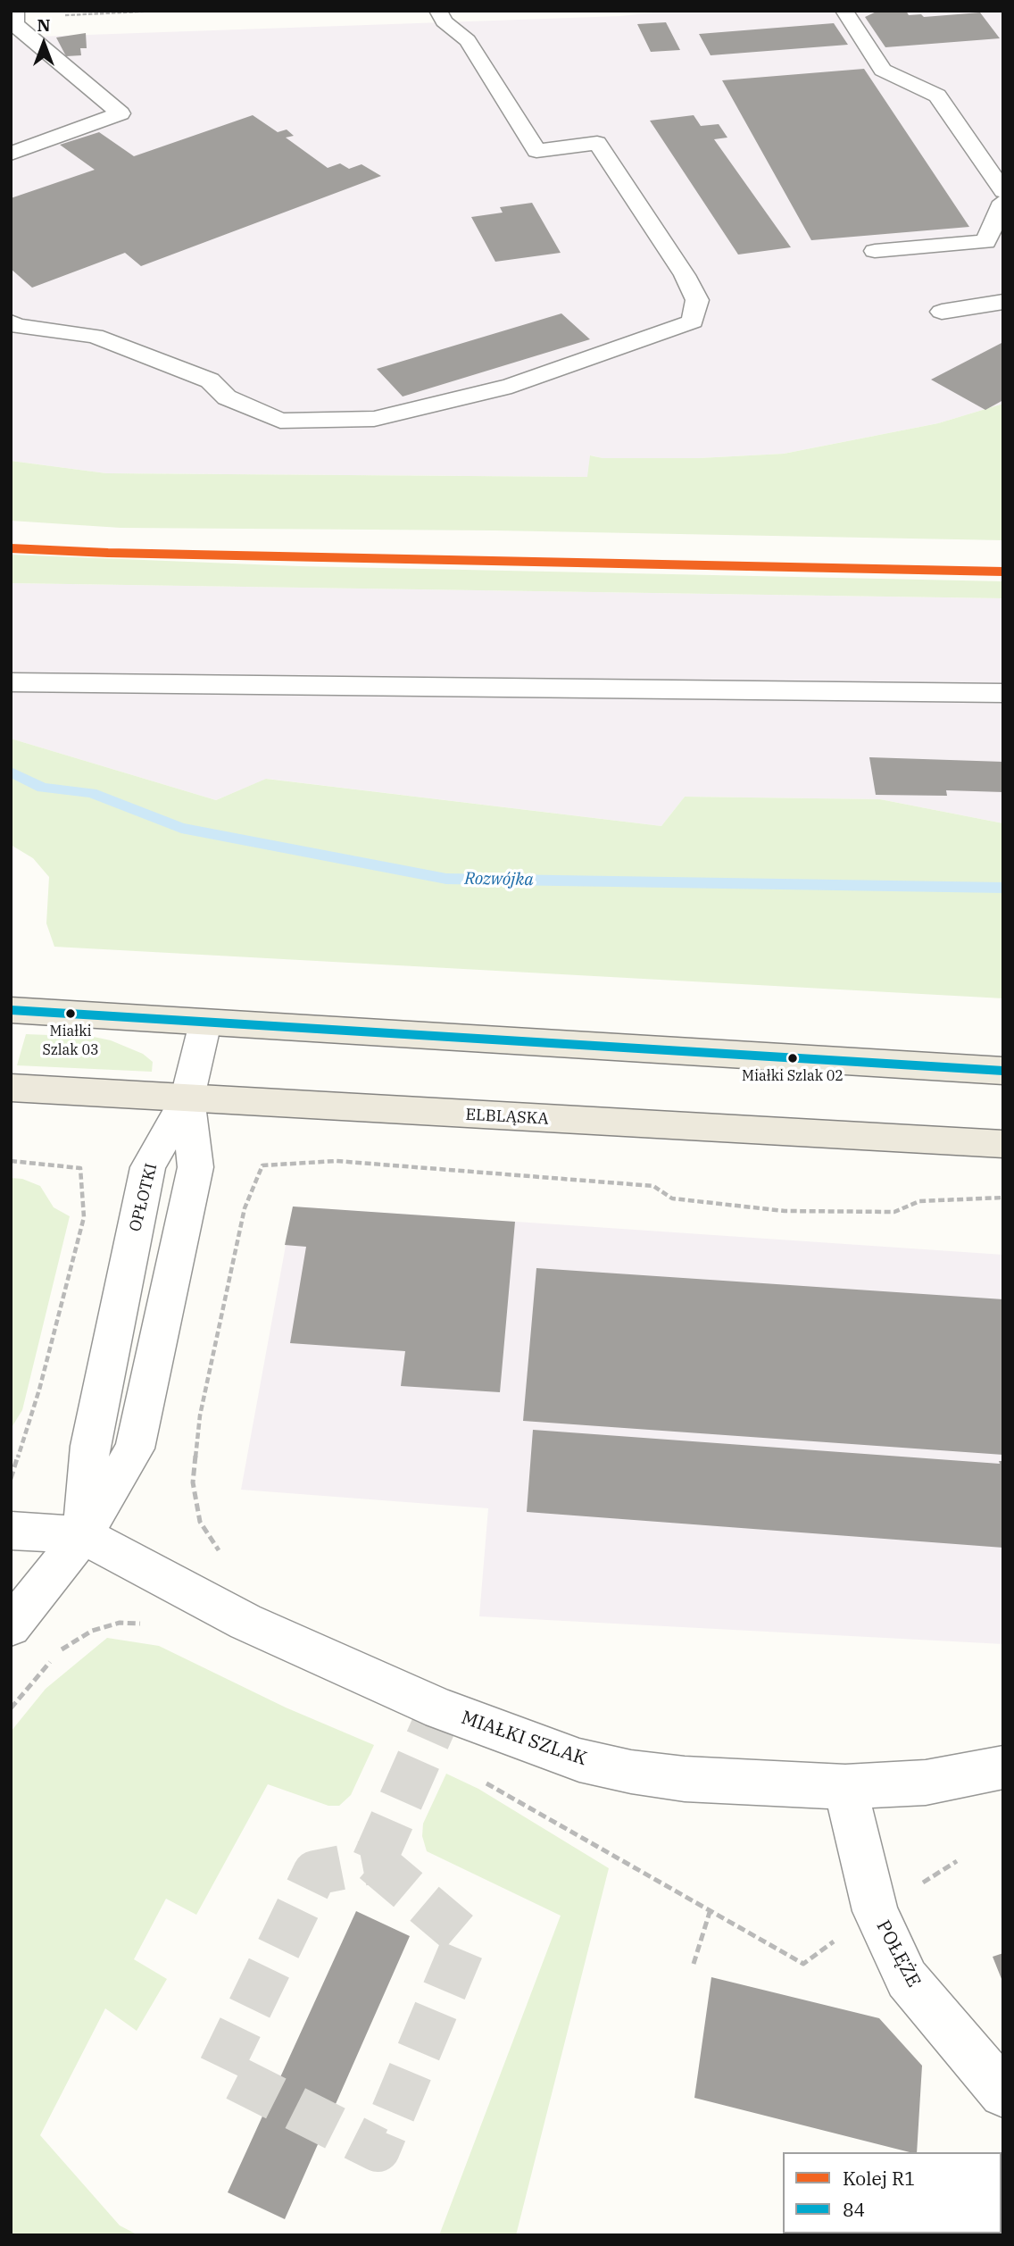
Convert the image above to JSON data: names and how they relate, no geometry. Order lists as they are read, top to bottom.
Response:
{
  "streets": {
    "main road": ["ELBLĄSKA"],
    "street": ["MIAŁKI SZLAK", "POŁĘŻE"]
  },
  "crossings": [
    ["MIAŁKI SZLAK", "POŁĘŻE"]
  ],
  "water": ["Rozwójka"],
  "places": ["Miałki Szlak 03", "Miałki Szlak 02"],
  "lines": ["rail line R1", "transit line 84"],
  "legend": ["Kolej R1", "84"],
  "north": "top"
}
